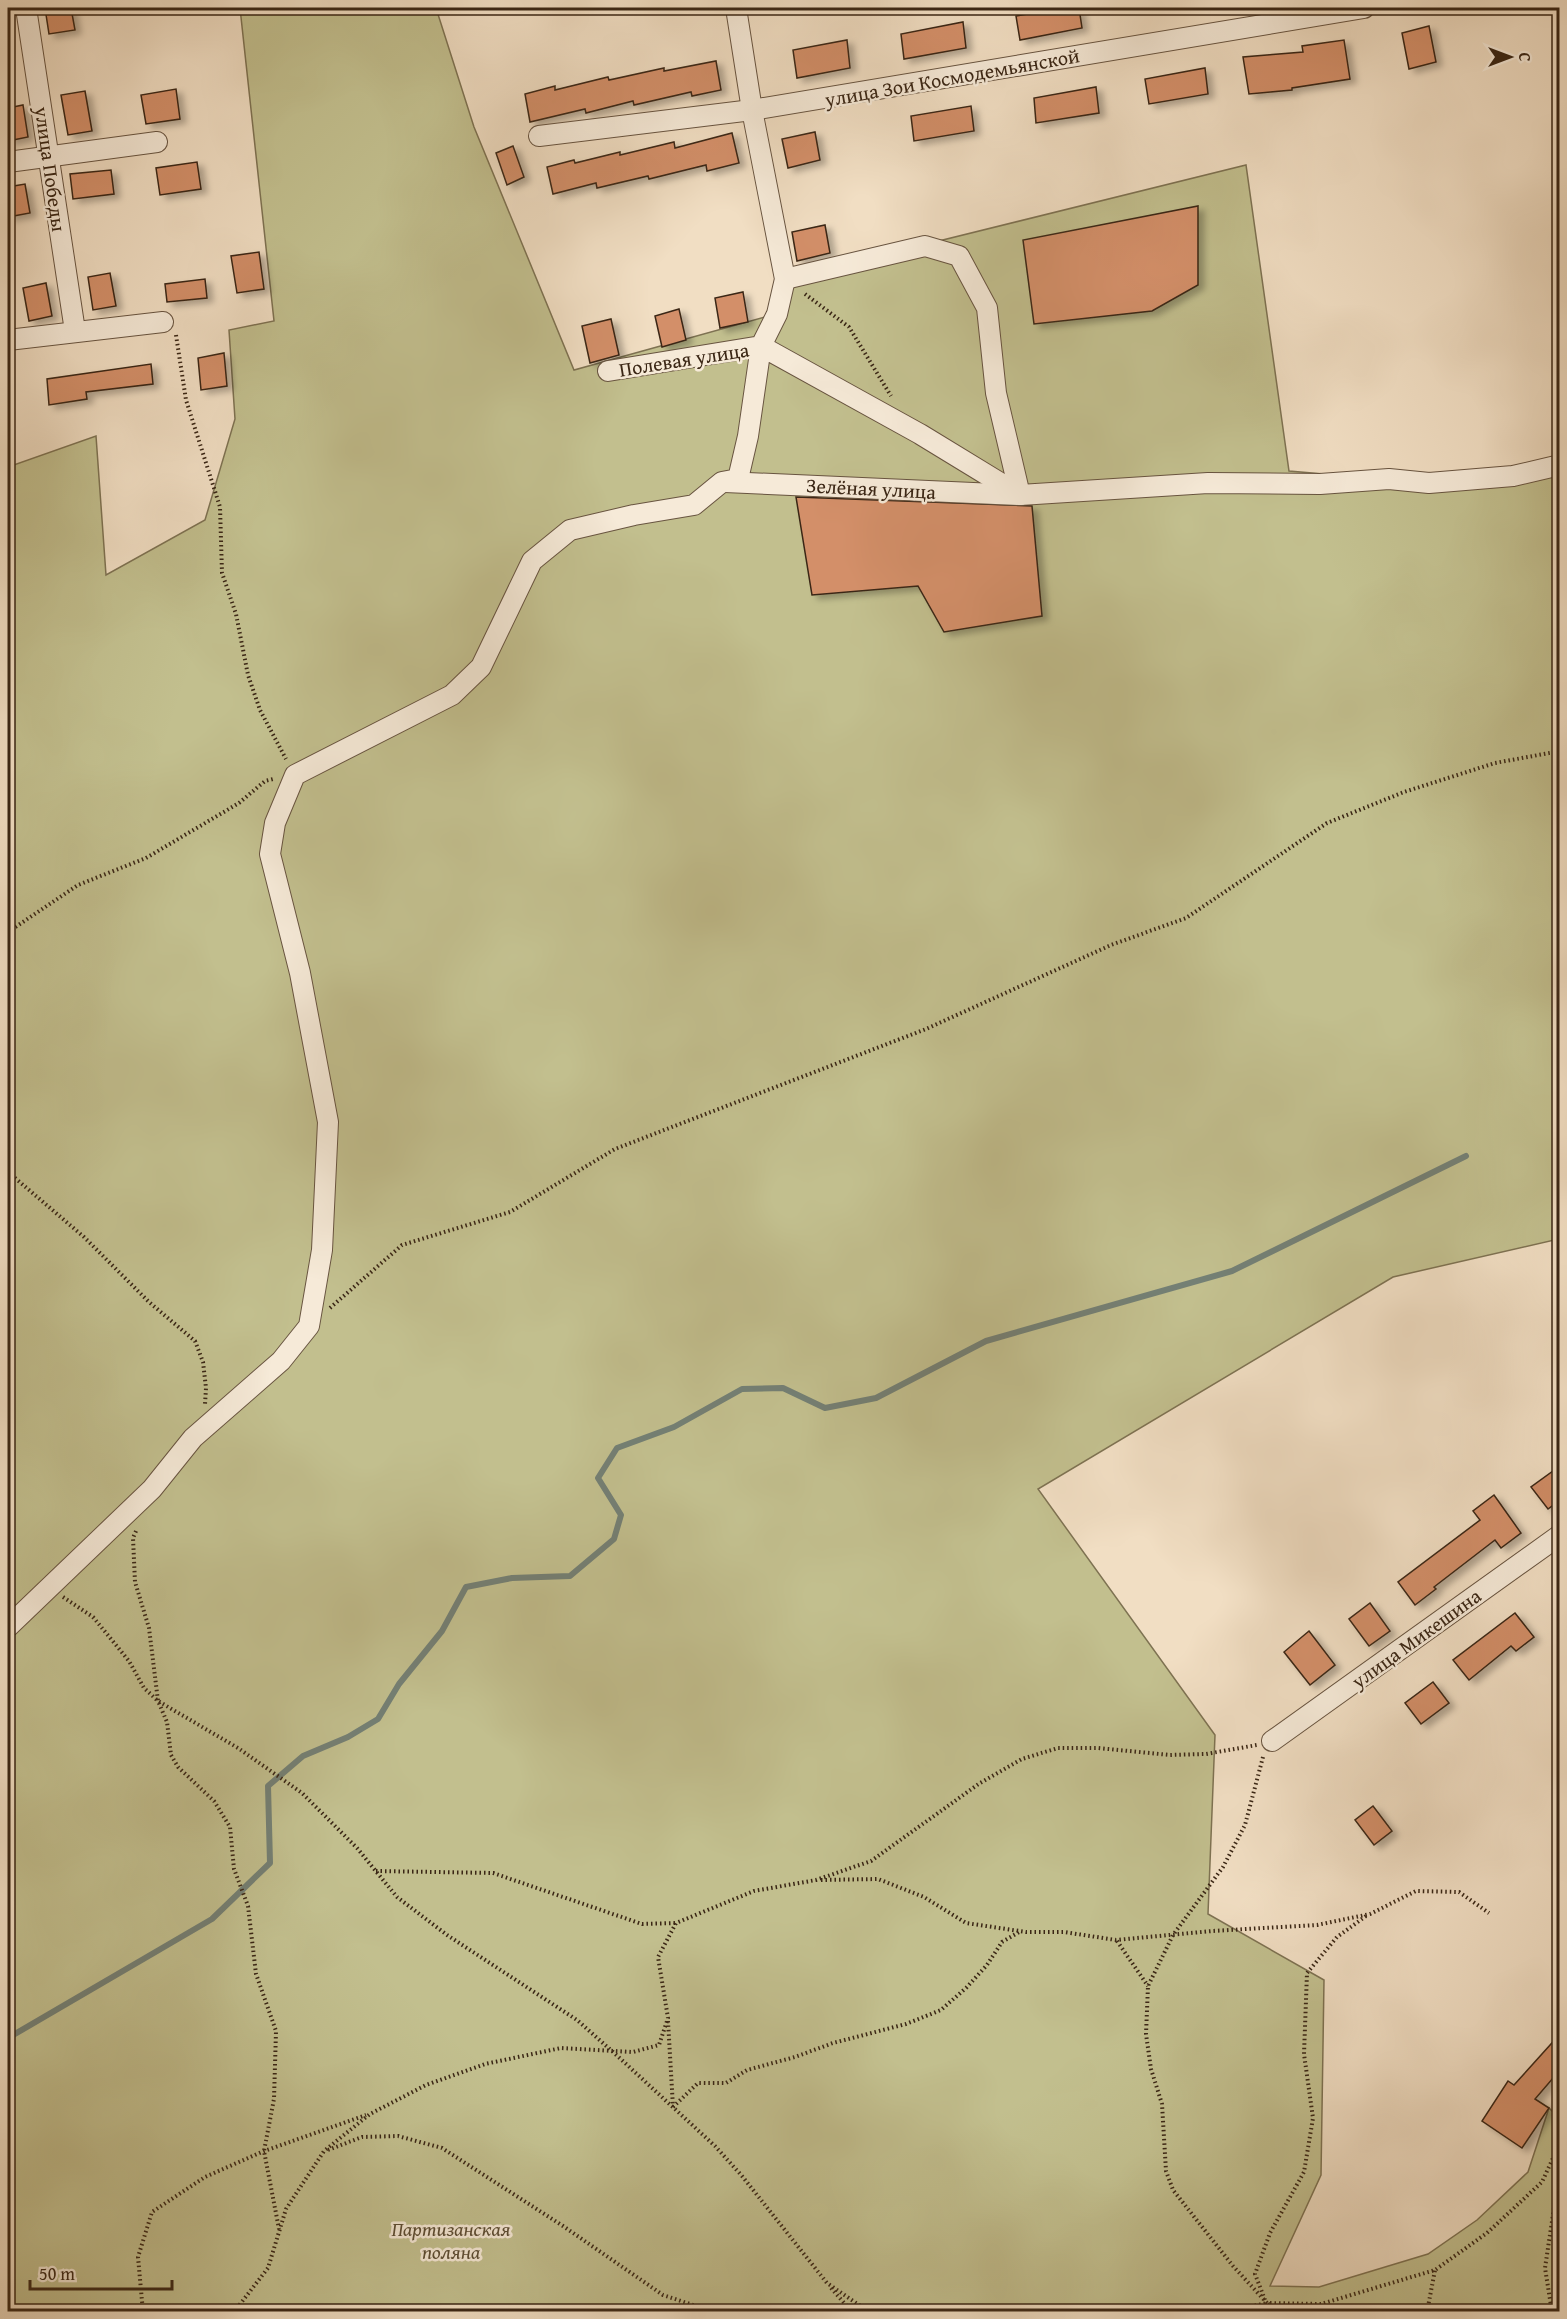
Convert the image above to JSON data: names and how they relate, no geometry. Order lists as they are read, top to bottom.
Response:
{
  "streets": {
    "street": [
      "улица Зои Космодемьянской",
      "улица Победы",
      "Полевая улица",
      "Зелёная улица",
      "улица Микешина"
    ]
  },
  "parks": ["Партизанская поляна"],
  "scale_bar": "50 m",
  "north": "right"
}
